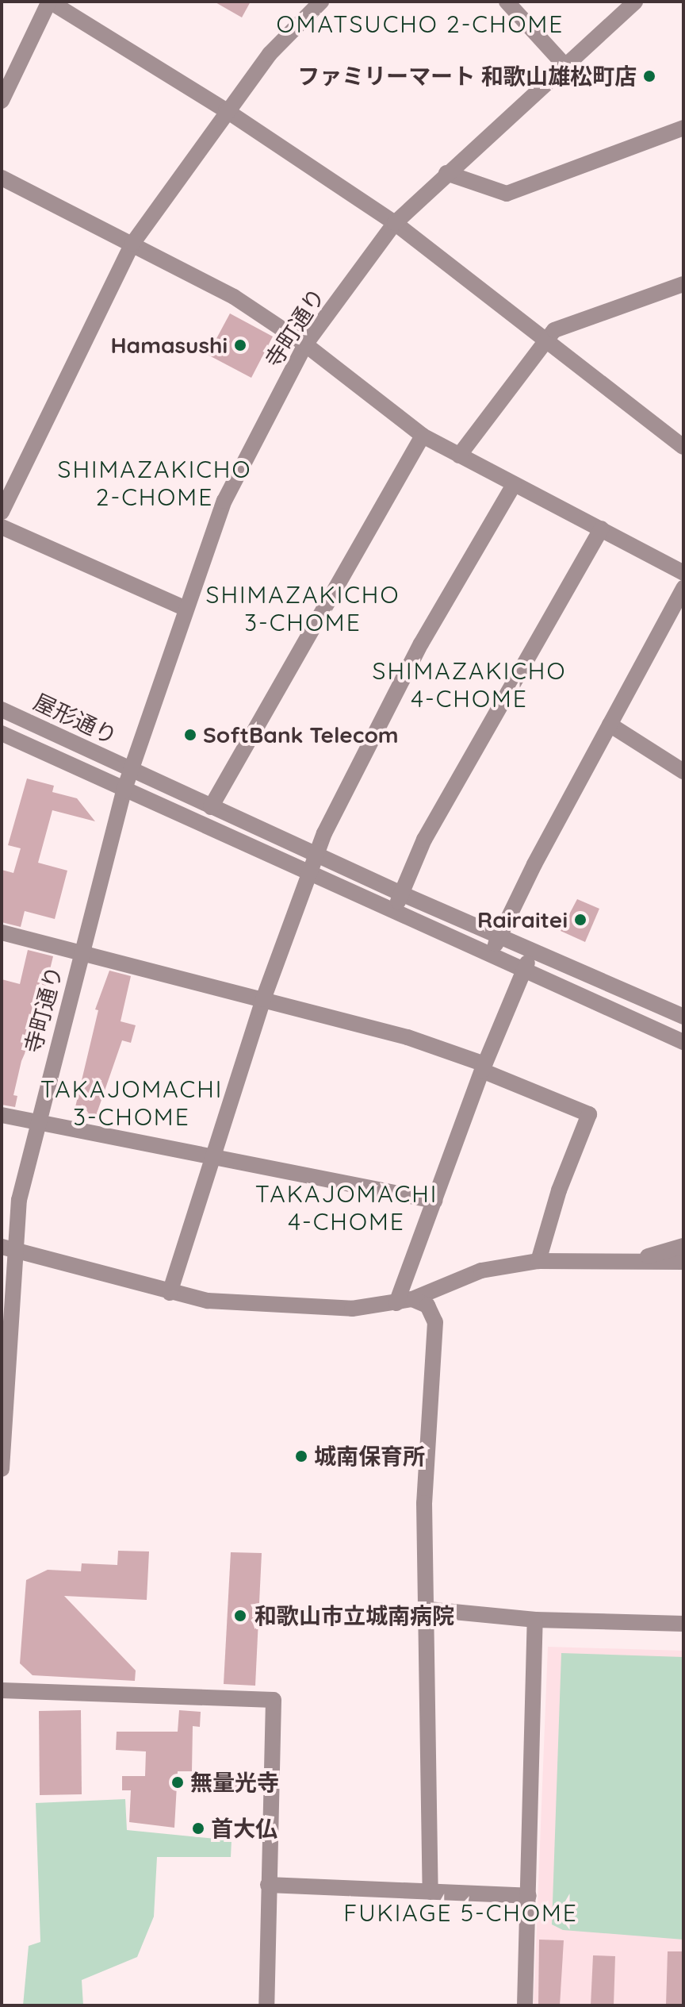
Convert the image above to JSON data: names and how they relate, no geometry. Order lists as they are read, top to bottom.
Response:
{
  "streets": {
    "street": ["寺町通り", "屋形通り"]
  },
  "crossings": [
    ["寺町通り", "屋形通り"]
  ],
  "districts": [
    "OMATSUCHO 2-CHOME",
    "SHIMAZAKICHO 2-CHOME",
    "SHIMAZAKICHO 3-CHOME",
    "SHIMAZAKICHO 4-CHOME",
    "TAKAJOMACHI 3-CHOME",
    "TAKAJOMACHI 4-CHOME",
    "FUKIAGE 5-CHOME"
  ],
  "places": [
    "ファミリーマート 和歌山雄松町店",
    "Hamasushi",
    "SoftBank Telecom",
    "Rairaitei",
    "城南保育所",
    "和歌山市立城南病院",
    "無量光寺",
    "首大仏"
  ]
}
